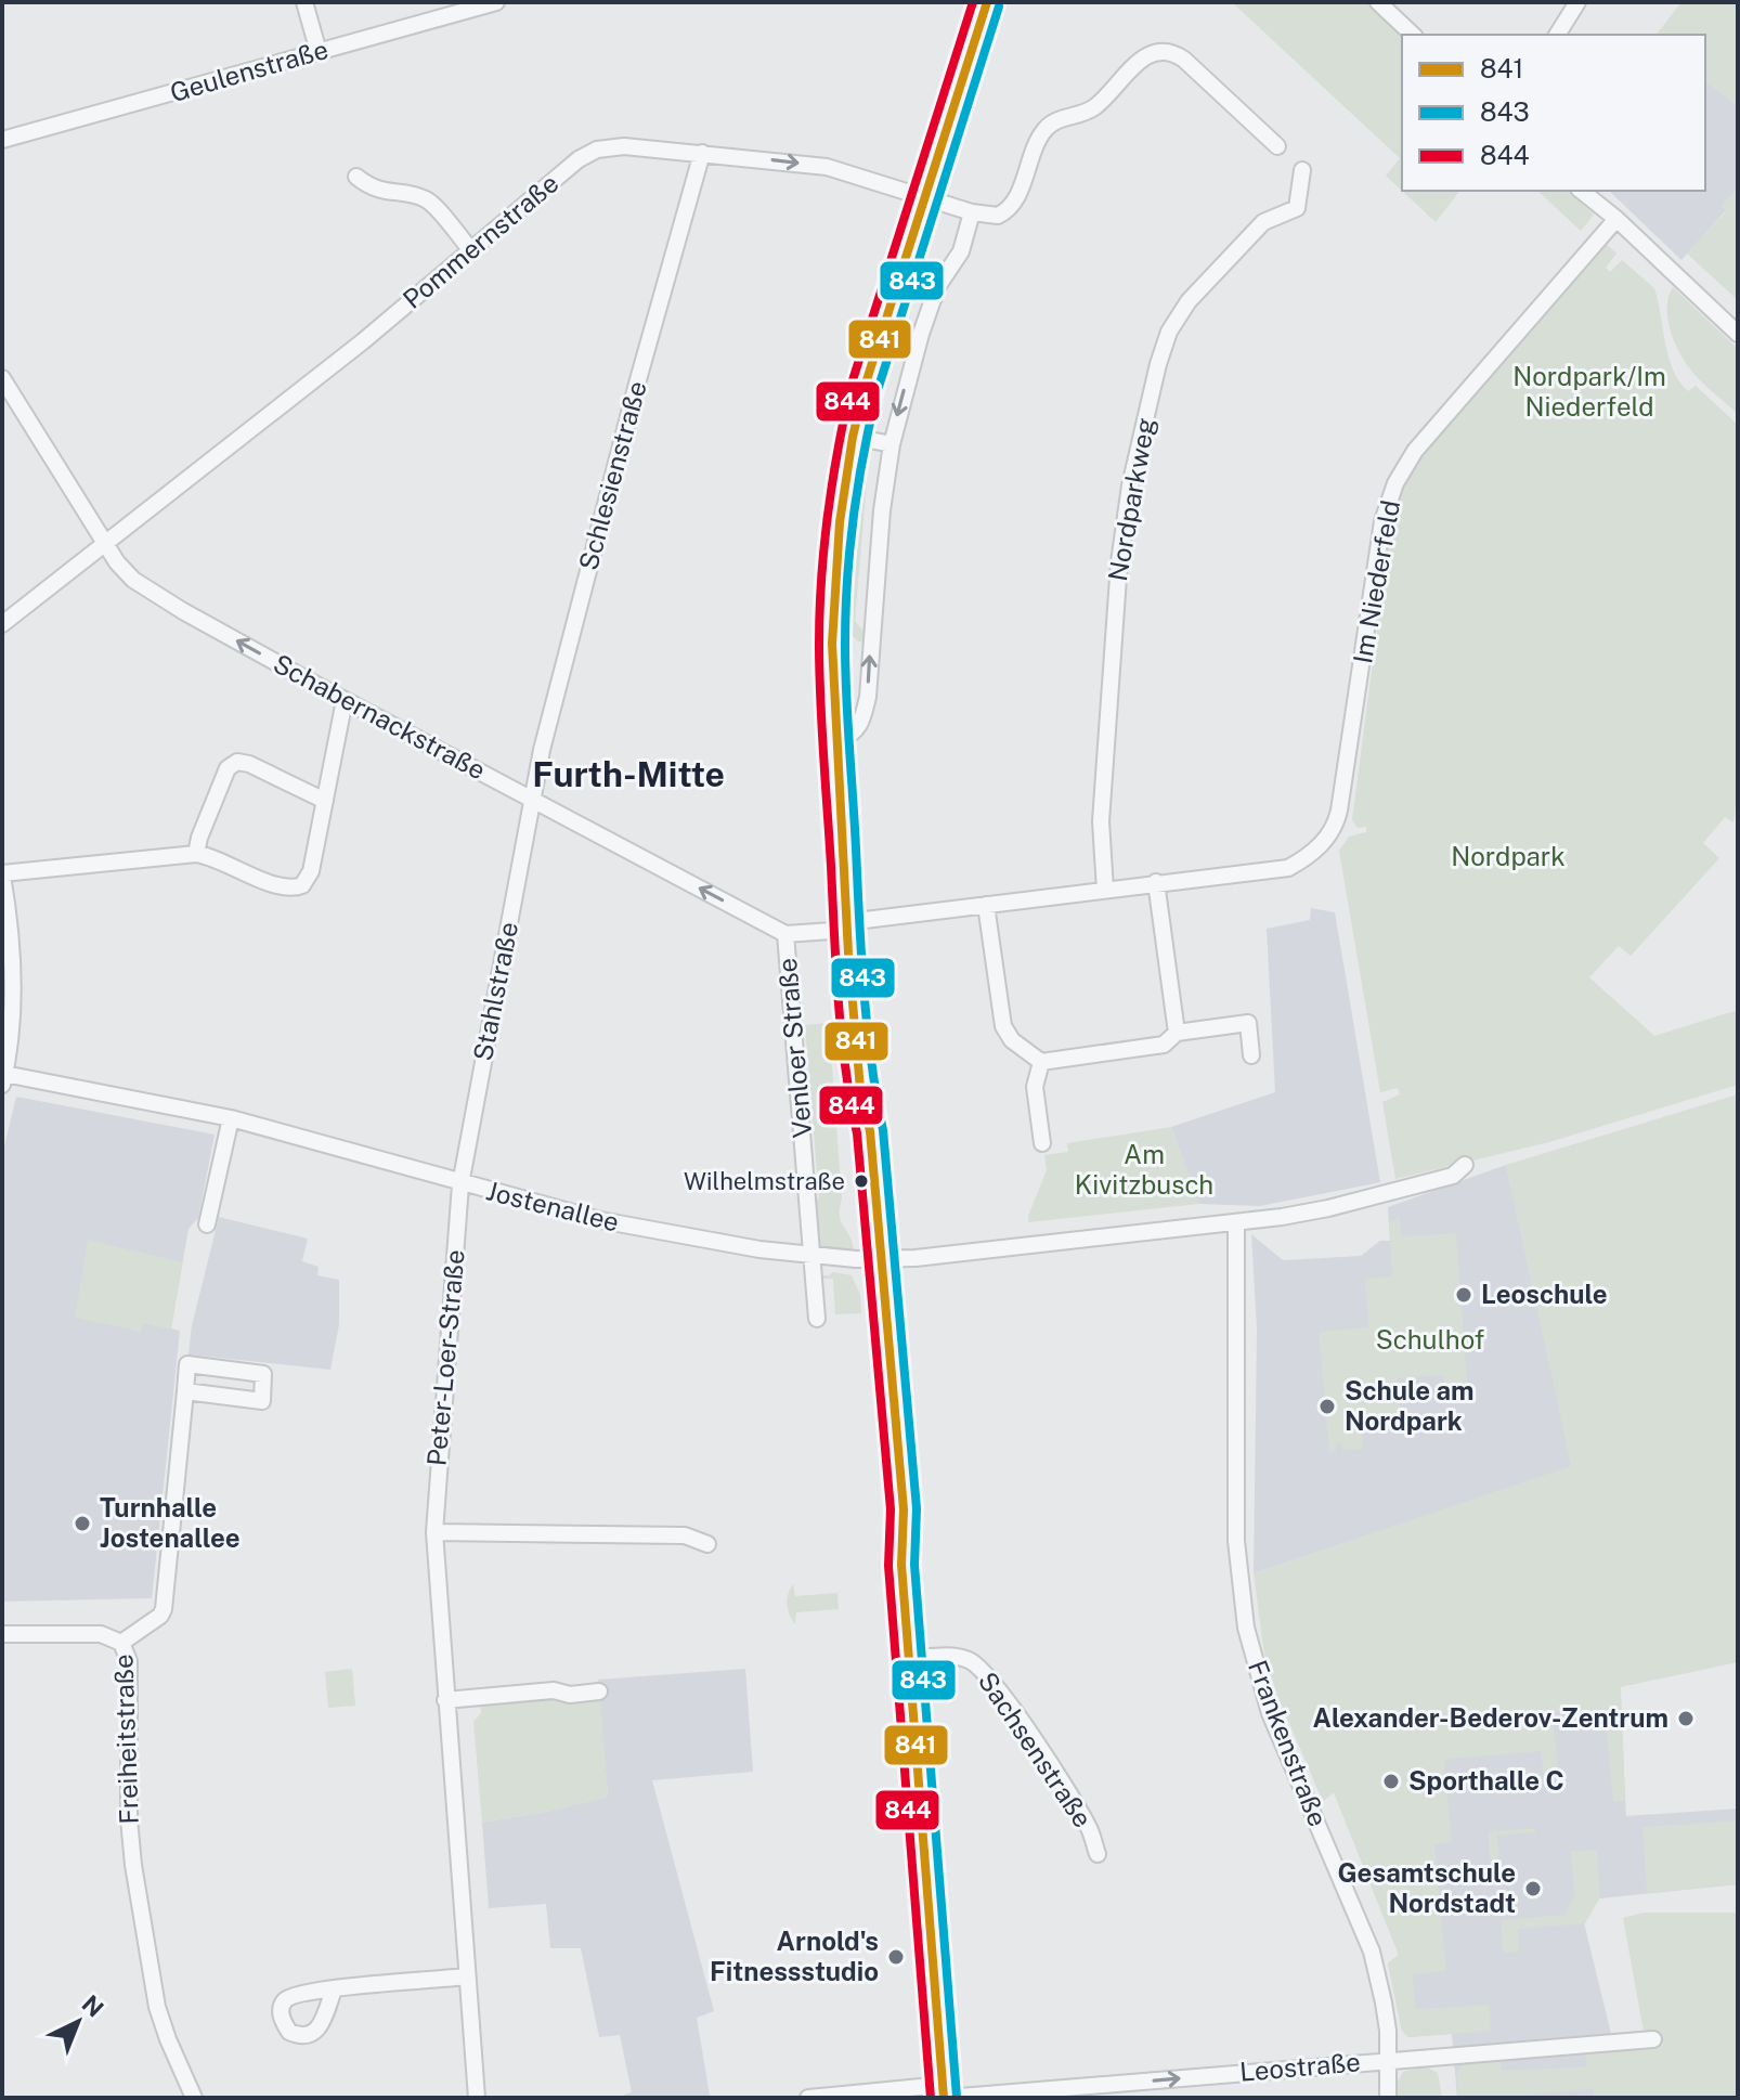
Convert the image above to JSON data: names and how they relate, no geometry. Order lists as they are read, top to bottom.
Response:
{
  "streets": {
    "street": [
      "Geulenstraße",
      "Pommernstraße",
      "Schlesienstraße",
      "Nordparkweg",
      "Im Niederfeld",
      "Schabernackstraße",
      "Stahlstraße",
      "Venloer Straße",
      "Jostenallee",
      "Peter-Loer-Straße",
      "Freiheitstraße",
      "Frankenstraße",
      "Sachsenstraße",
      "Leostraße"
    ]
  },
  "crossings": [
    ["Pommernstraße", "Schlesienstraße"],
    ["Pommernstraße", "Schabernackstraße"],
    ["Schlesienstraße", "Schabernackstraße"],
    ["Schlesienstraße", "Stahlstraße"],
    ["Schabernackstraße", "Stahlstraße"],
    ["Schabernackstraße", "Venloer Straße"],
    ["Stahlstraße", "Jostenallee"],
    ["Stahlstraße", "Peter-Loer-Straße"],
    ["Venloer Straße", "Jostenallee"],
    ["Jostenallee", "Peter-Loer-Straße"],
    ["Frankenstraße", "Leostraße"]
  ],
  "one_way": ["Schabernackstraße", "Leostraße"],
  "districts": ["Furth-Mitte"],
  "parks": [
    "Nordpark/Im Niederfeld",
    "Nordpark",
    "Am Kivitzbusch",
    "Schulhof"
  ],
  "places": [
    "Wilhelmstraße",
    "Leoschule",
    "Schule am Nordpark",
    "Turnhalle Jostenallee",
    "Alexander-Bederov-Zentrum",
    "Sporthalle C",
    "Gesamtschule Nordstadt",
    "Arnold's Fitnessstudio"
  ],
  "lines": ["transit line 841", "transit line 844", "transit line 843"],
  "legend": ["841", "843", "844"],
  "north": "top right"
}
